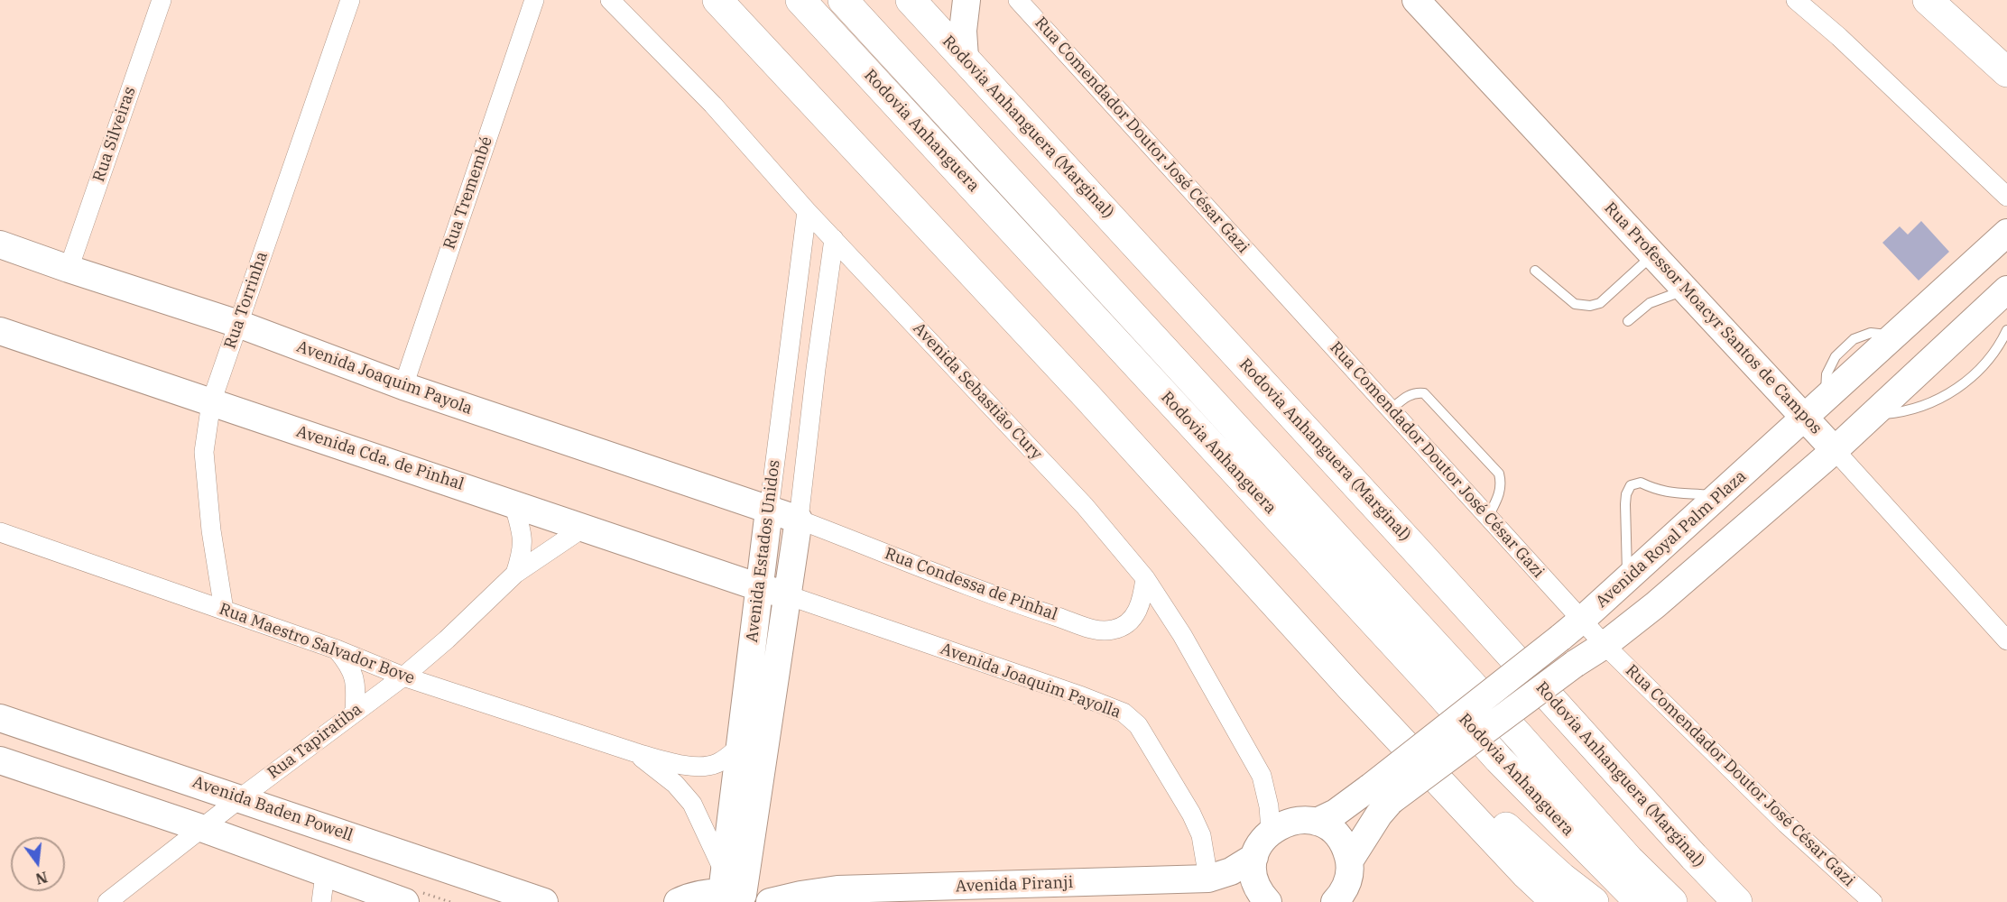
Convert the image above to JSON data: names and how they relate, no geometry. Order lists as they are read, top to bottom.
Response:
{
  "streets": {
    "main road": [
      "Rodovia Anhanguera (Marginal)",
      "Rodovia Anhanguera",
      "Rua Professor Moacyr Santos de Campos",
      "Avenida Joaquim Payola",
      "Avenida Cda. de Pinhal",
      "Avenida Royal Palm Plaza",
      "Avenida Estados Unidos",
      "Rua Condessa de Pinhal",
      "Avenida Joaquim Payolla",
      "Avenida Baden Powell",
      "Avenida Piranji"
    ],
    "street": [
      "Rua Silveiras",
      "Rua Comendador Doutor José César Gazi",
      "Rua Tremembé",
      "Rua Torrinha",
      "Avenida Sebastião Cury",
      "Rua Maestro Salvador Bove",
      "Rua Tapiratiba"
    ]
  },
  "crossings": [
    ["Rua Silveiras", "Avenida Joaquim Payola"],
    ["Rua Comendador Doutor José César Gazi", "Avenida Royal Palm Plaza"],
    ["Rua Tremembé", "Avenida Joaquim Payola"],
    ["Rua Torrinha", "Avenida Joaquim Payola"],
    ["Rua Torrinha", "Avenida Cda. de Pinhal"],
    ["Rua Torrinha", "Rua Maestro Salvador Bove"],
    ["Rua Professor Moacyr Santos de Campos", "Avenida Royal Palm Plaza"],
    ["Avenida Joaquim Payola", "Avenida Estados Unidos"],
    ["Avenida Joaquim Payola", "Rua Condessa de Pinhal"],
    ["Avenida Sebastião Cury", "Avenida Estados Unidos"],
    ["Avenida Sebastião Cury", "Rua Condessa de Pinhal"],
    ["Avenida Cda. de Pinhal", "Avenida Estados Unidos"],
    ["Avenida Cda. de Pinhal", "Avenida Joaquim Payolla"],
    ["Avenida Cda. de Pinhal", "Rua Tapiratiba"],
    ["Avenida Estados Unidos", "Rua Condessa de Pinhal"],
    ["Avenida Estados Unidos", "Rua Maestro Salvador Bove"],
    ["Avenida Estados Unidos", "Avenida Joaquim Payolla"],
    ["Rua Maestro Salvador Bove", "Rua Tapiratiba"],
    ["Avenida Joaquim Payolla", "Avenida Piranji"],
    ["Rua Tapiratiba", "Avenida Baden Powell"]
  ],
  "north": "bottom"
}
